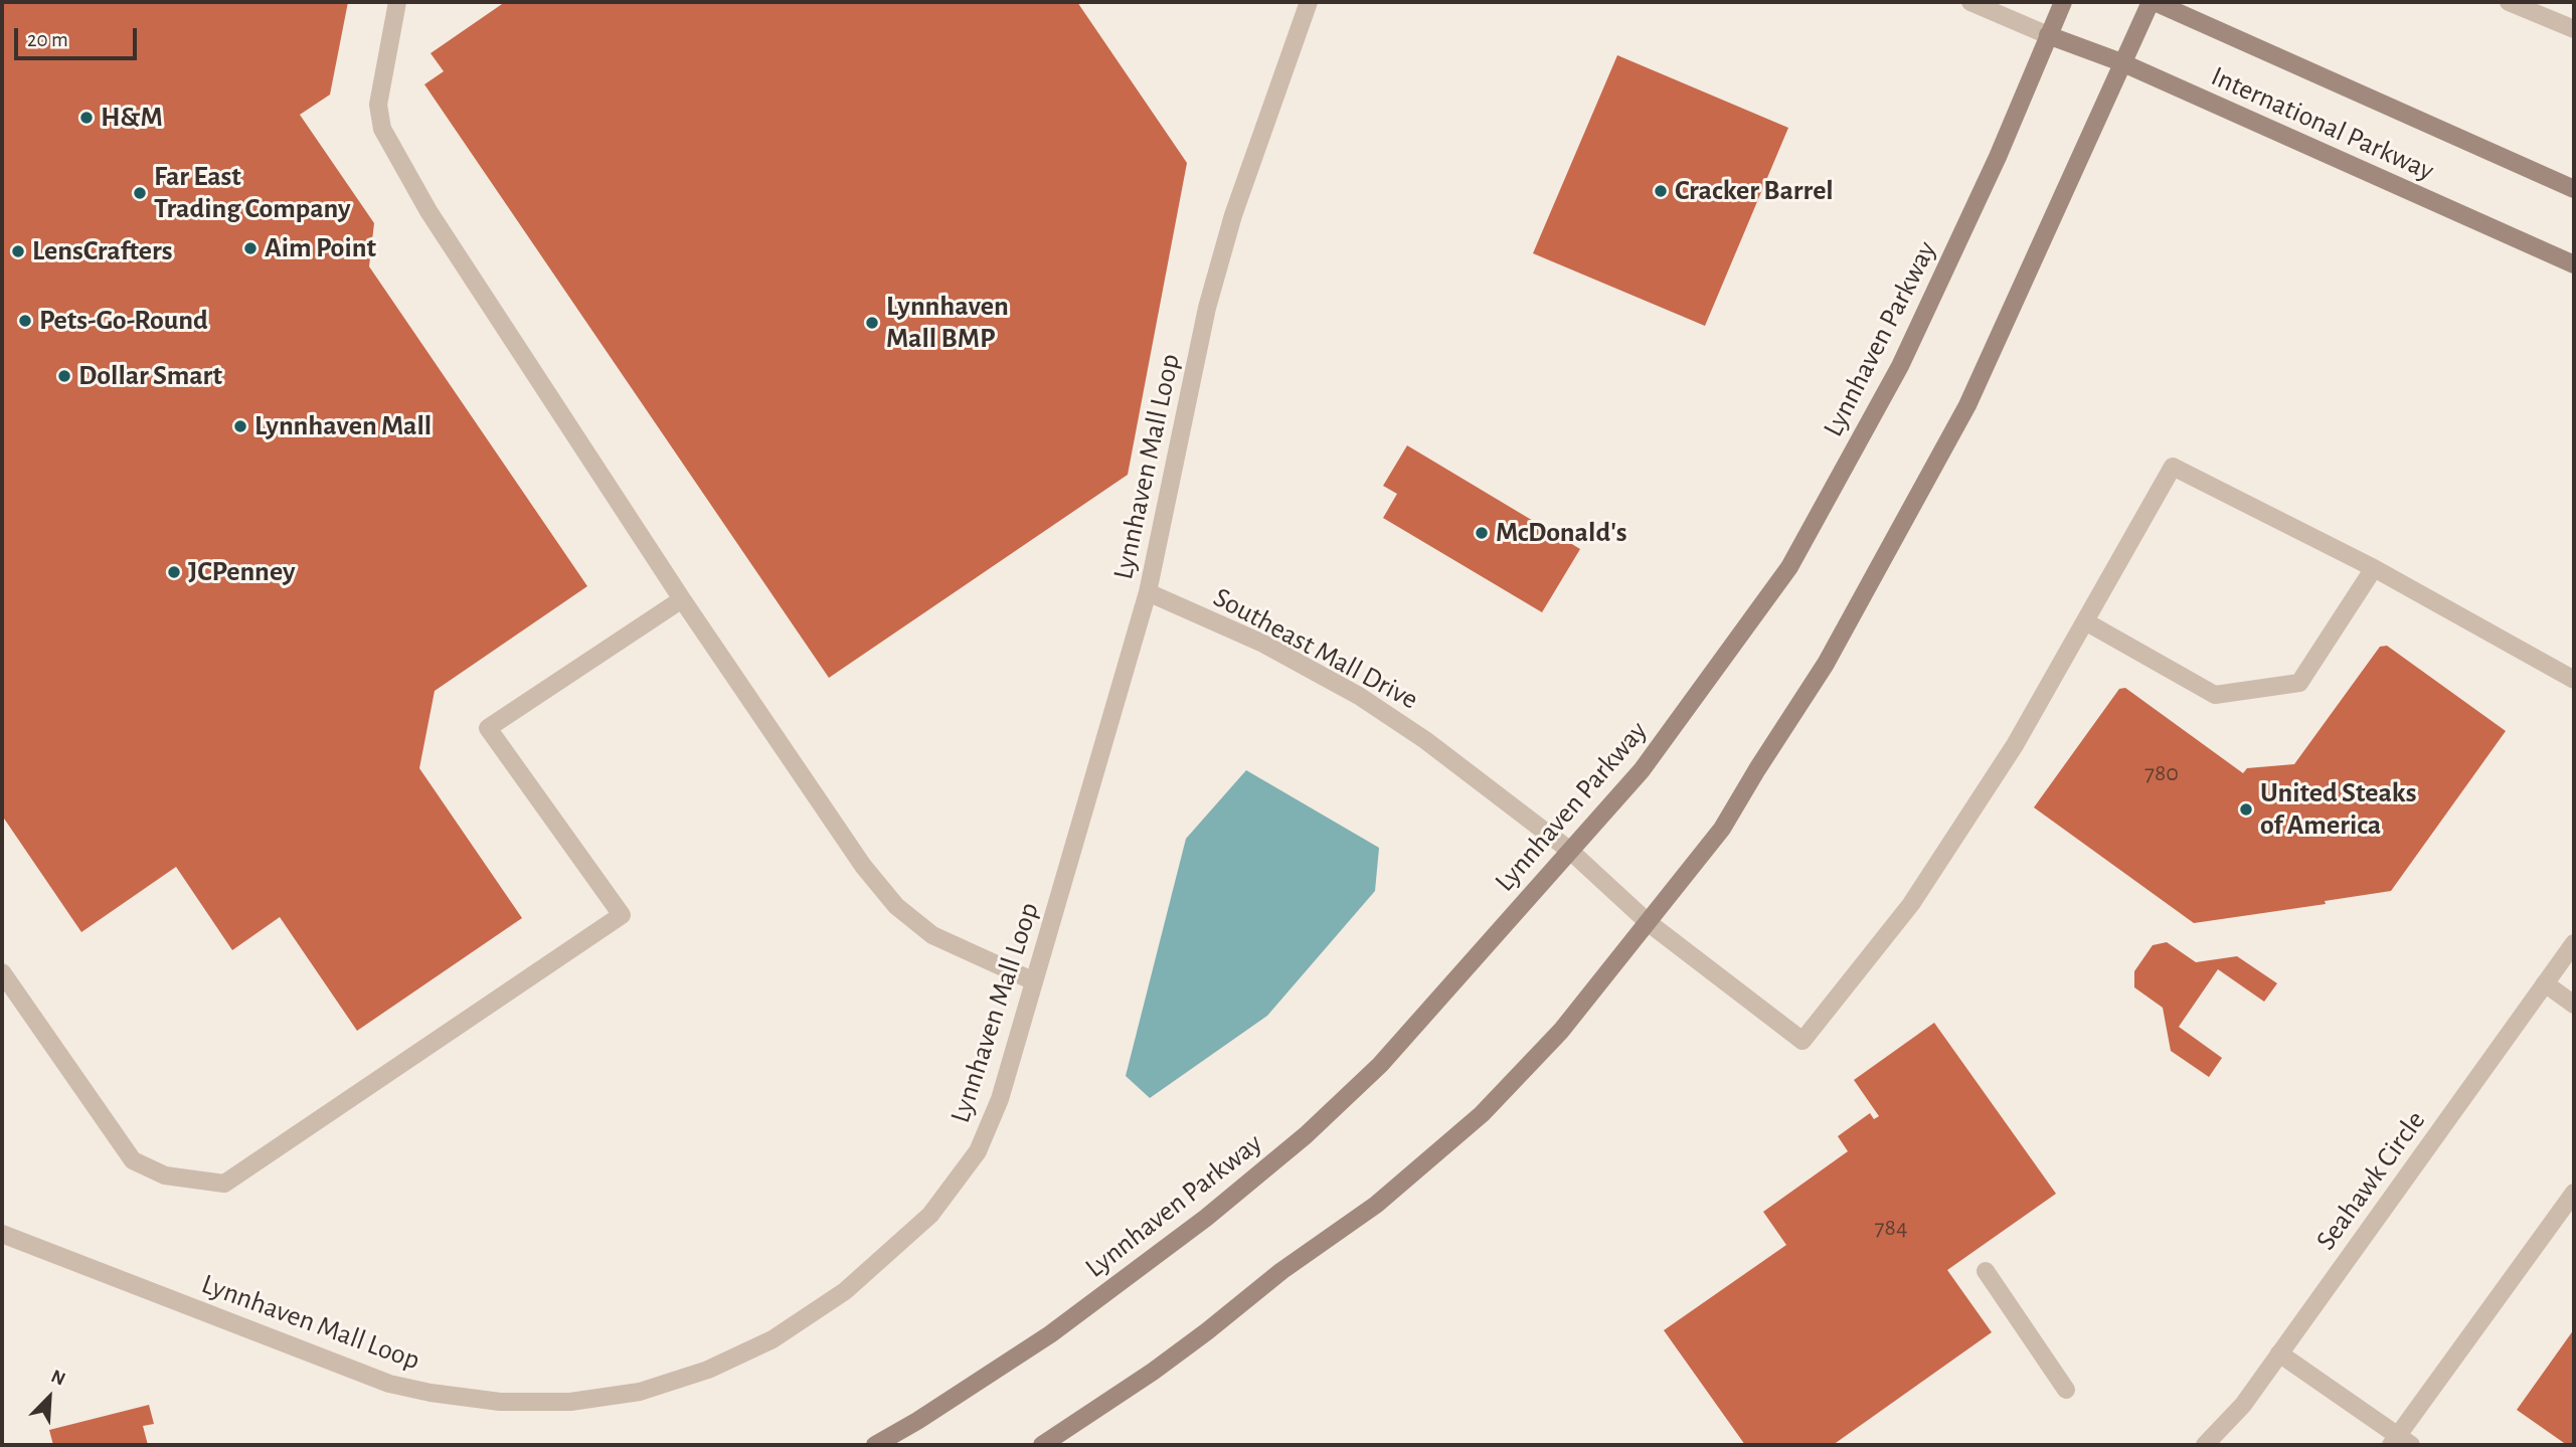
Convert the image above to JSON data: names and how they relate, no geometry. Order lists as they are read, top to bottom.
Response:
{
  "streets": {
    "main road": ["International Parkway", "Lynnhaven Parkway"],
    "street": ["Lynnhaven Mall Loop", "Southeast Mall Drive", "Seahawk Circle"]
  },
  "crossings": [
    ["International Parkway", "Lynnhaven Parkway"],
    ["Lynnhaven Parkway", "Southeast Mall Drive"],
    ["Lynnhaven Mall Loop", "Southeast Mall Drive"]
  ],
  "places": [
    "H&M",
    "Cracker Barrel",
    "Far East Trading Company",
    "Aim Point",
    "LensCrafters",
    "Pets-Go-Round",
    "Lynnhaven Mall BMP",
    "Dollar Smart",
    "Lynnhaven Mall",
    "McDonald's",
    "JCPenney",
    "United Steaks of America"
  ],
  "house_numbers": ["780", "784"],
  "scale_bar": "20 m",
  "north": "top right"
}
